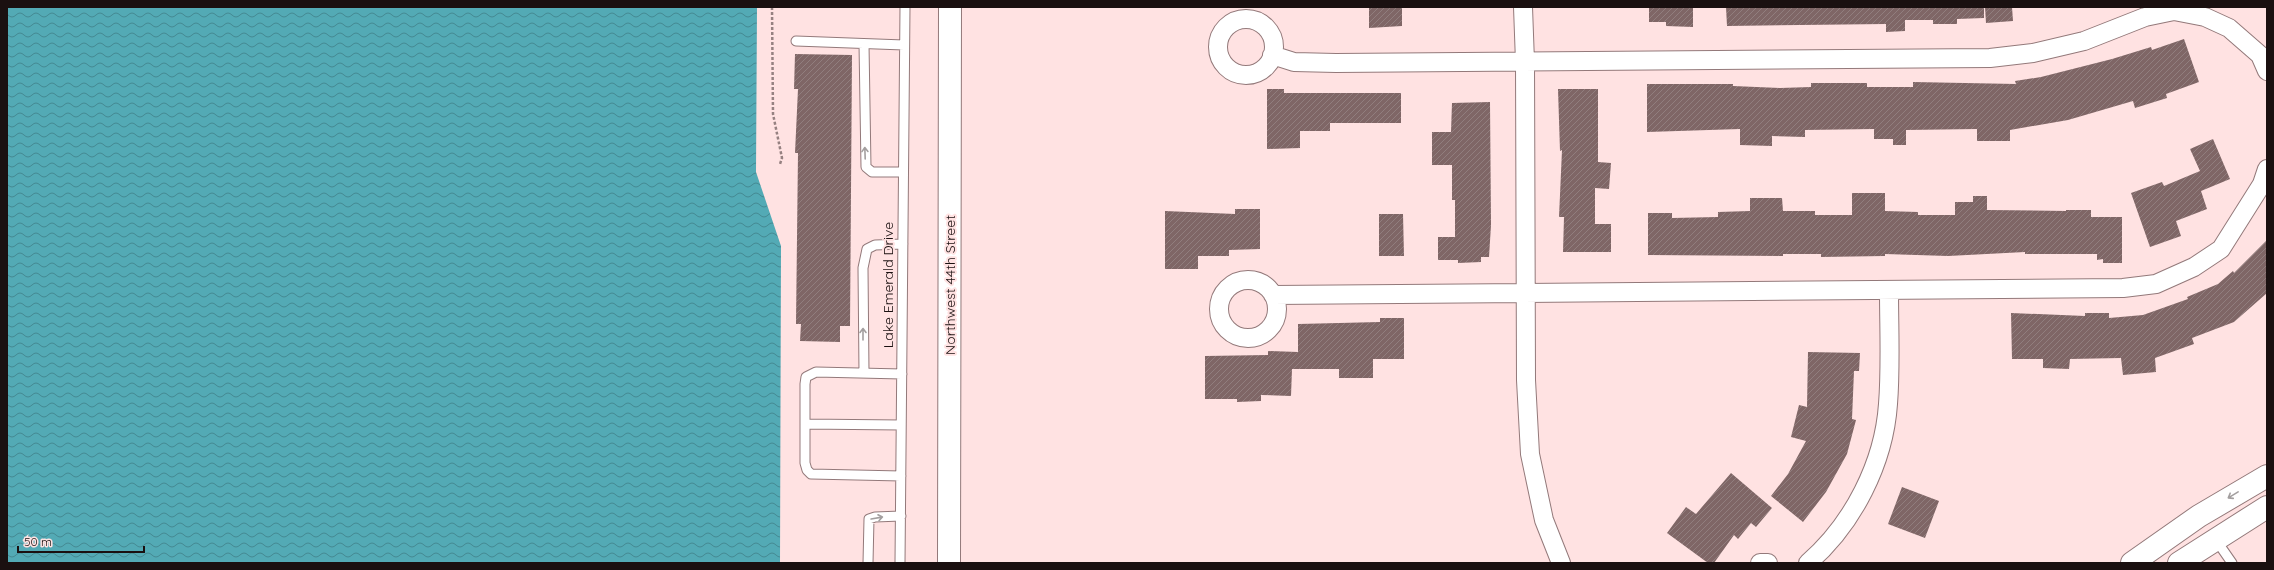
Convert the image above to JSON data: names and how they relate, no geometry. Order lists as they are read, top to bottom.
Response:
{
  "streets": {
    "street": ["Northwest 44th Street"],
    "lane": ["Lake Emerald Drive"]
  },
  "scale_bar": "50 m"
}
